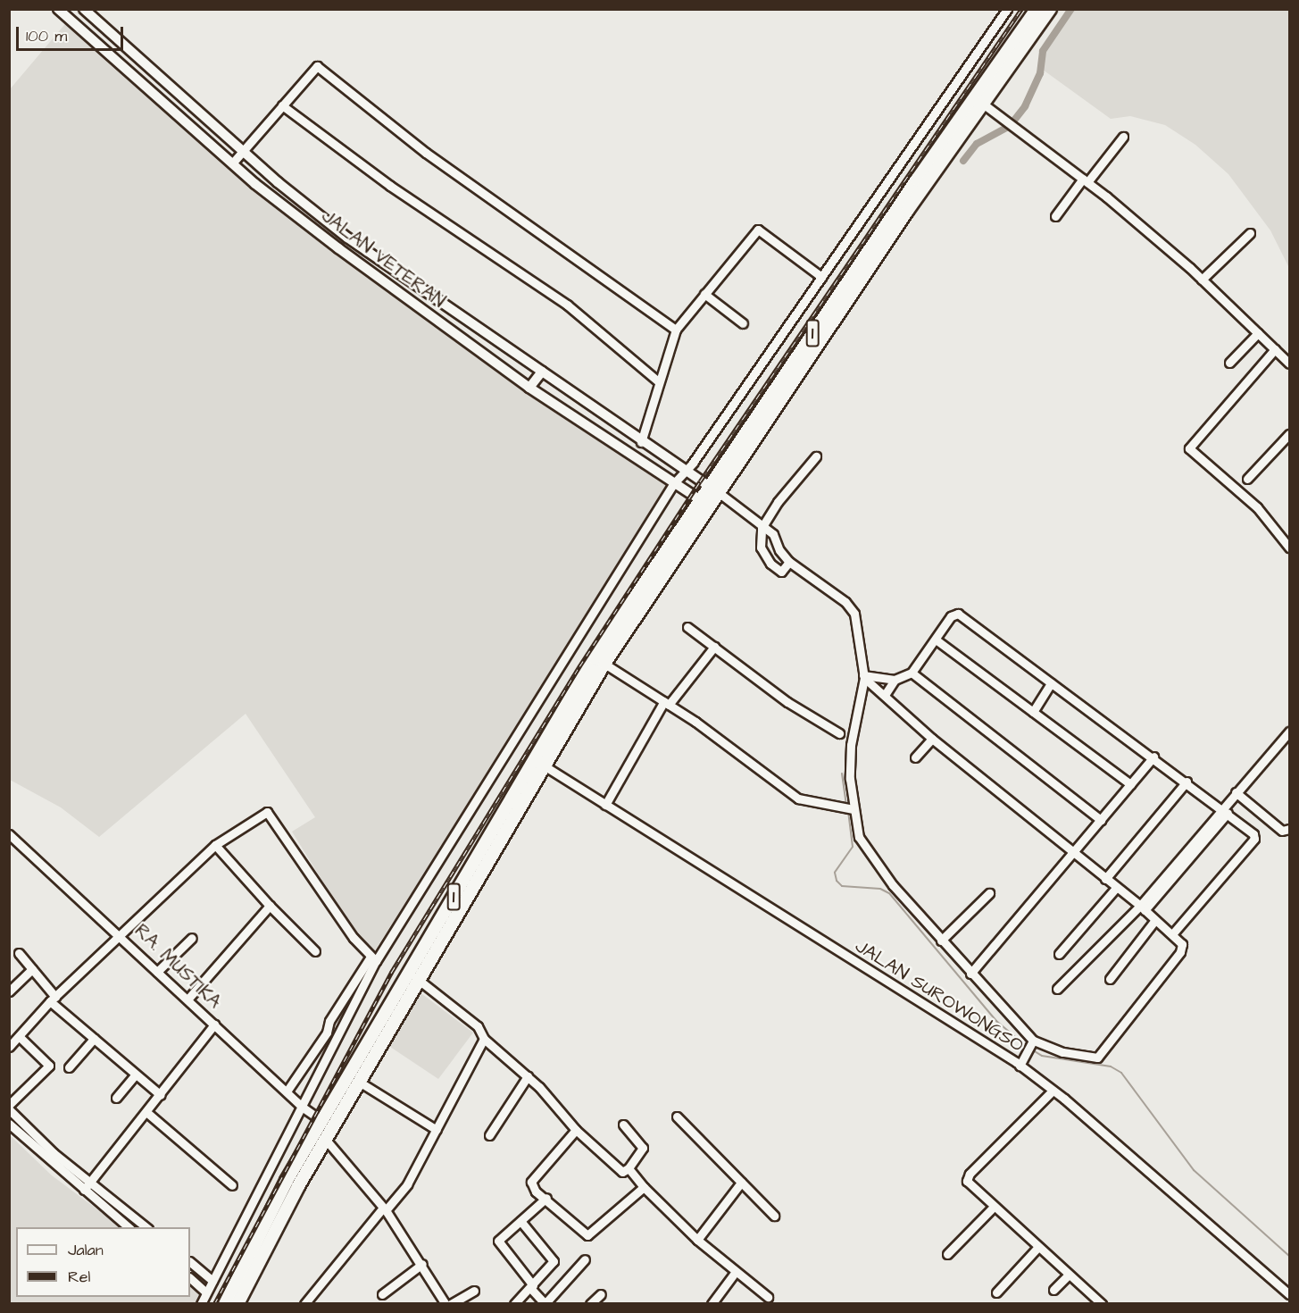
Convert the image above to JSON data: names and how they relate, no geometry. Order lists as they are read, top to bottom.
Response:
{
  "streets": {
    "highway": ["1"],
    "main road": ["JALAN VETERAN"],
    "street": ["RA. MUSTIKA", "JALAN SUROWONGSO"]
  },
  "crossings": [
    ["JALAN VETERAN", "1"],
    ["1", "RA. MUSTIKA"],
    ["1", "JALAN SUROWONGSO"]
  ],
  "legend": ["Jalan", "Rel"],
  "scale_bar": "100 m"
}
